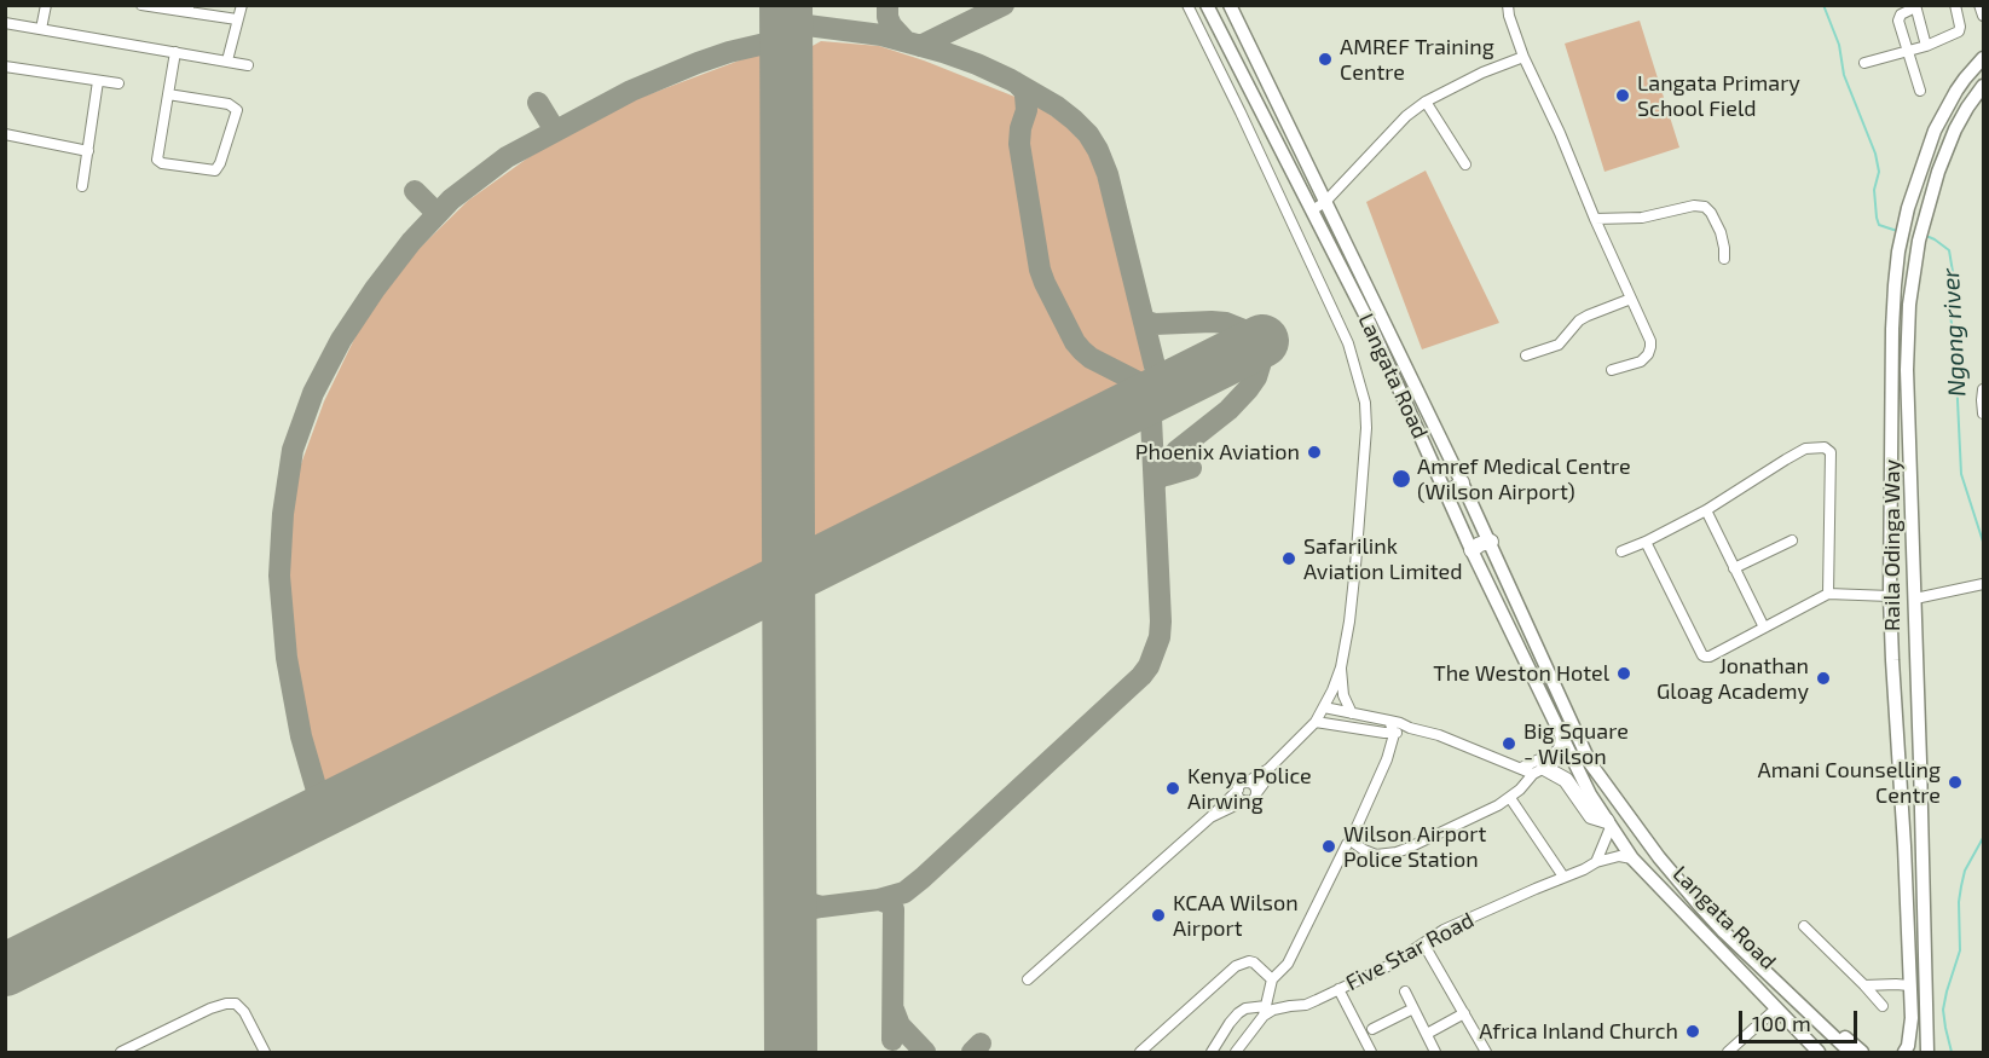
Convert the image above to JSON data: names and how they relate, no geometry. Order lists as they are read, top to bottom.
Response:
{
  "streets": {
    "main road": ["Langata Road", "Raila Odinga Way"],
    "street": ["Five Star Road"]
  },
  "crossings": [
    ["Langata Road", "Five Star Road"]
  ],
  "water": ["Ngong river"],
  "places": [
    "AMREF Training Centre",
    "Langata Primary School Field",
    "Phoenix Aviation",
    "Amref Medical Centre (Wilson Airport)",
    "Safarilink Aviation Limited",
    "The Weston Hotel",
    "Jonathan Gloag Academy",
    "Big Square - Wilson",
    "Amani Counselling Centre",
    "Kenya Police Airwing",
    "Wilson Airport Police Station",
    "KCAA Wilson Airport",
    "Africa Inland Church"
  ],
  "scale_bar": "100 m"
}
